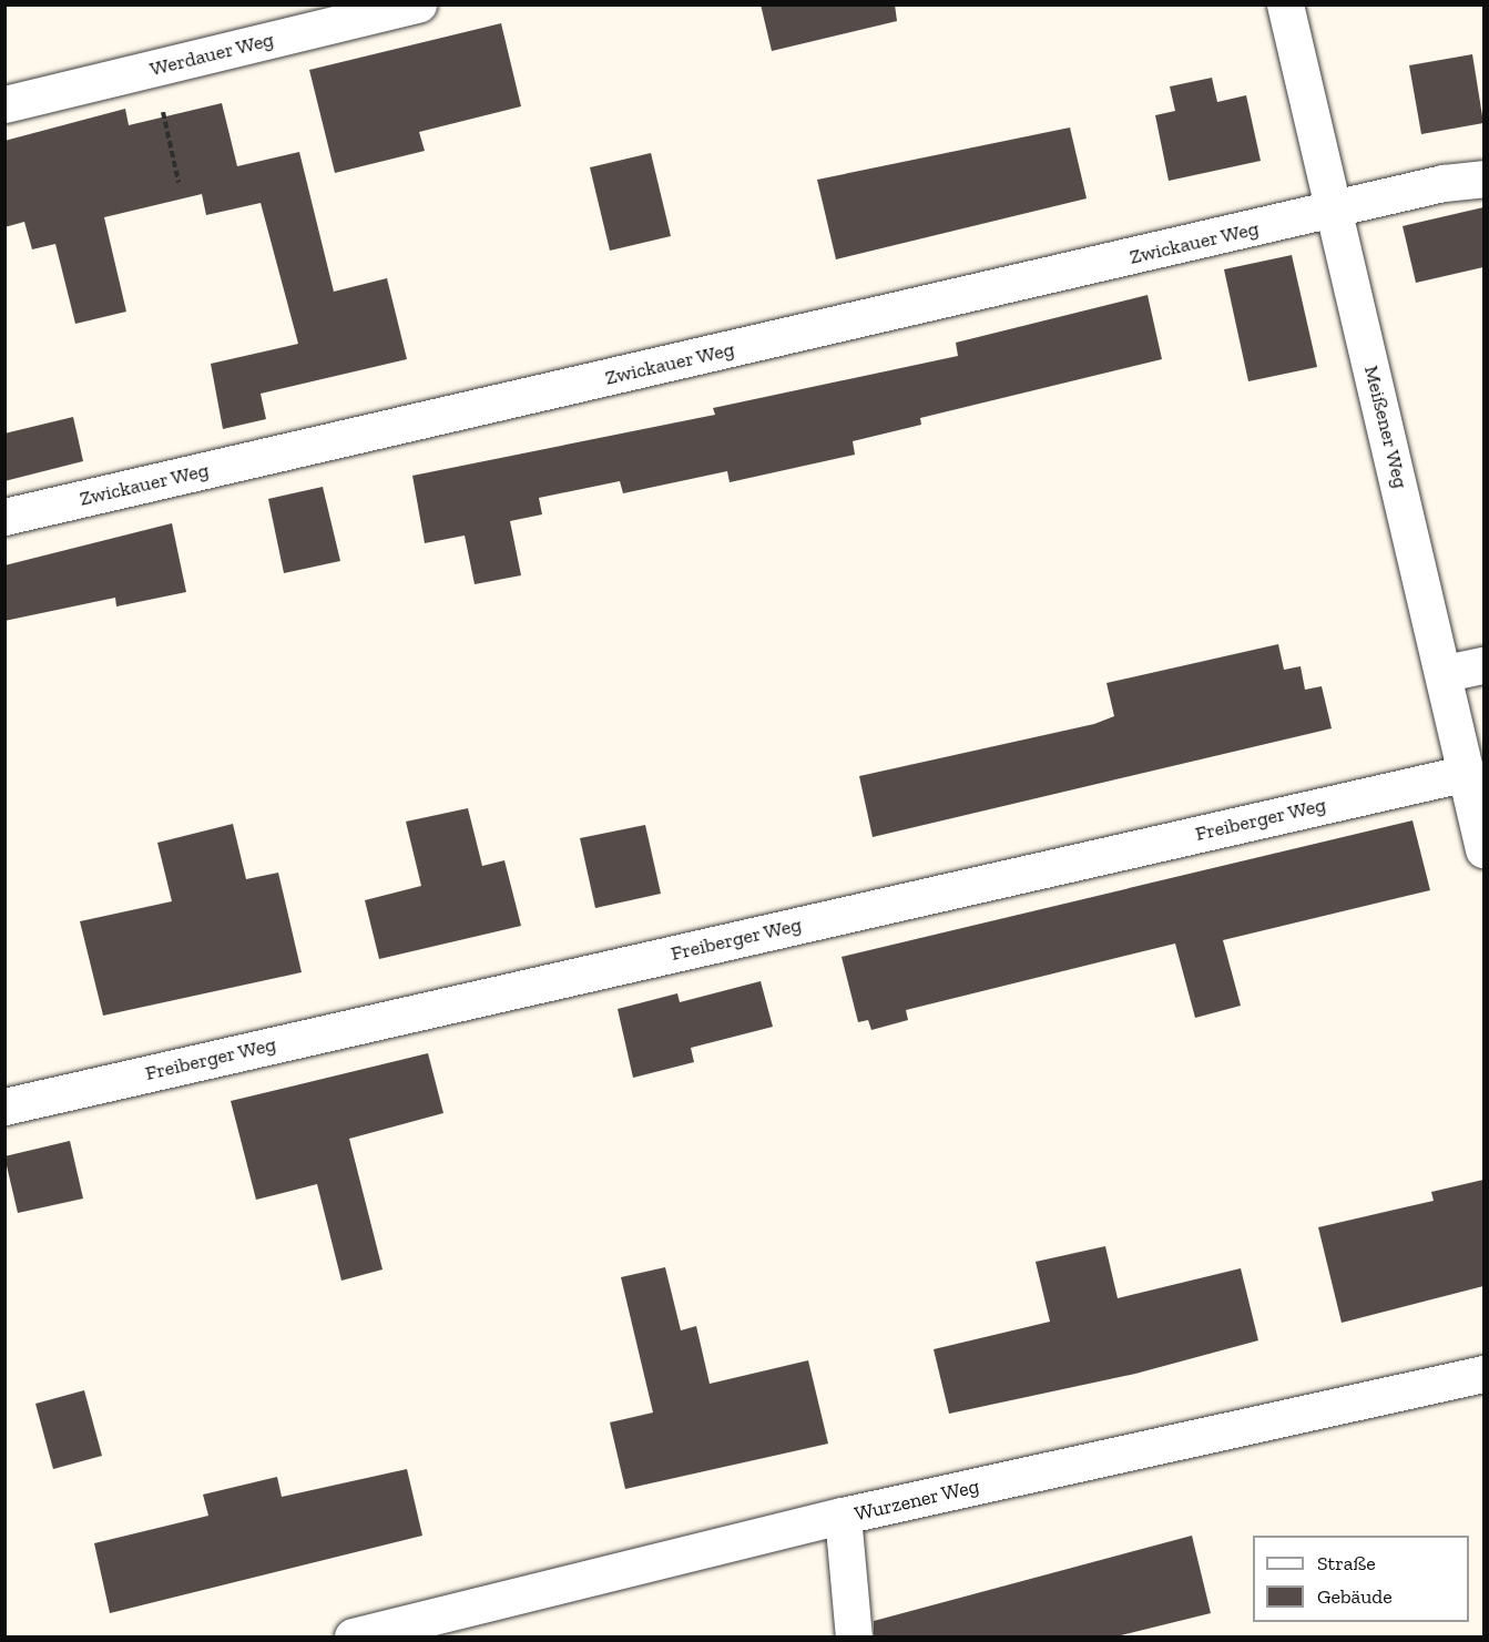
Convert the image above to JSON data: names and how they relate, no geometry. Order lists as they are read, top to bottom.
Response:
{
  "streets": {
    "street": [
      "Werdauer Weg",
      "Zwickauer Weg",
      "Meißener Weg",
      "Freiberger Weg",
      "Wurzener Weg"
    ]
  },
  "crossings": [
    ["Zwickauer Weg", "Meißener Weg"],
    ["Meißener Weg", "Freiberger Weg"]
  ],
  "legend": ["Straße", "Gebäude"]
}
